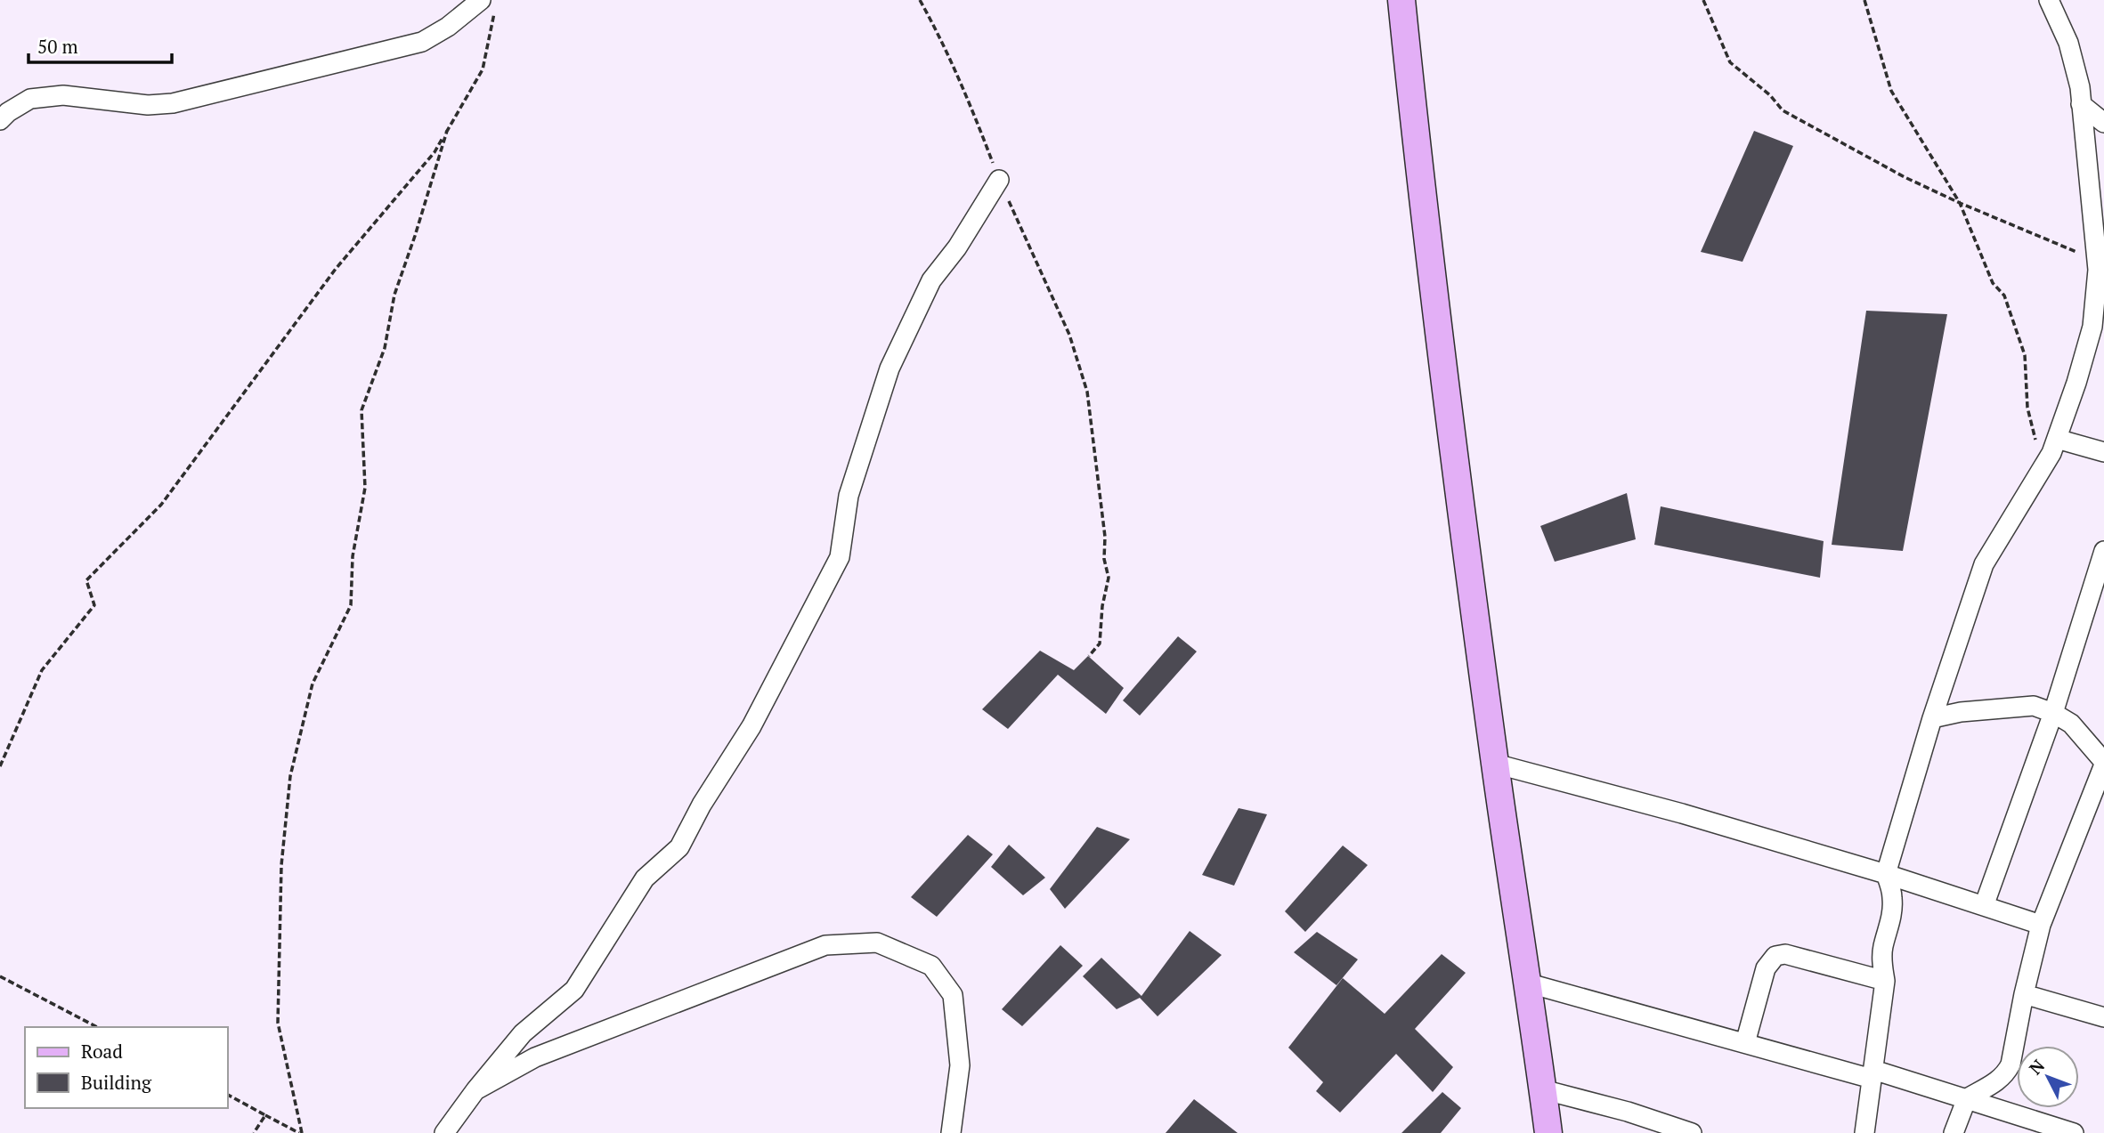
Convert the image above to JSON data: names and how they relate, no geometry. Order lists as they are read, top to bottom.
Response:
{
  "legend": ["Road", "Building"],
  "scale_bar": "50 m",
  "north": "top left"
}
